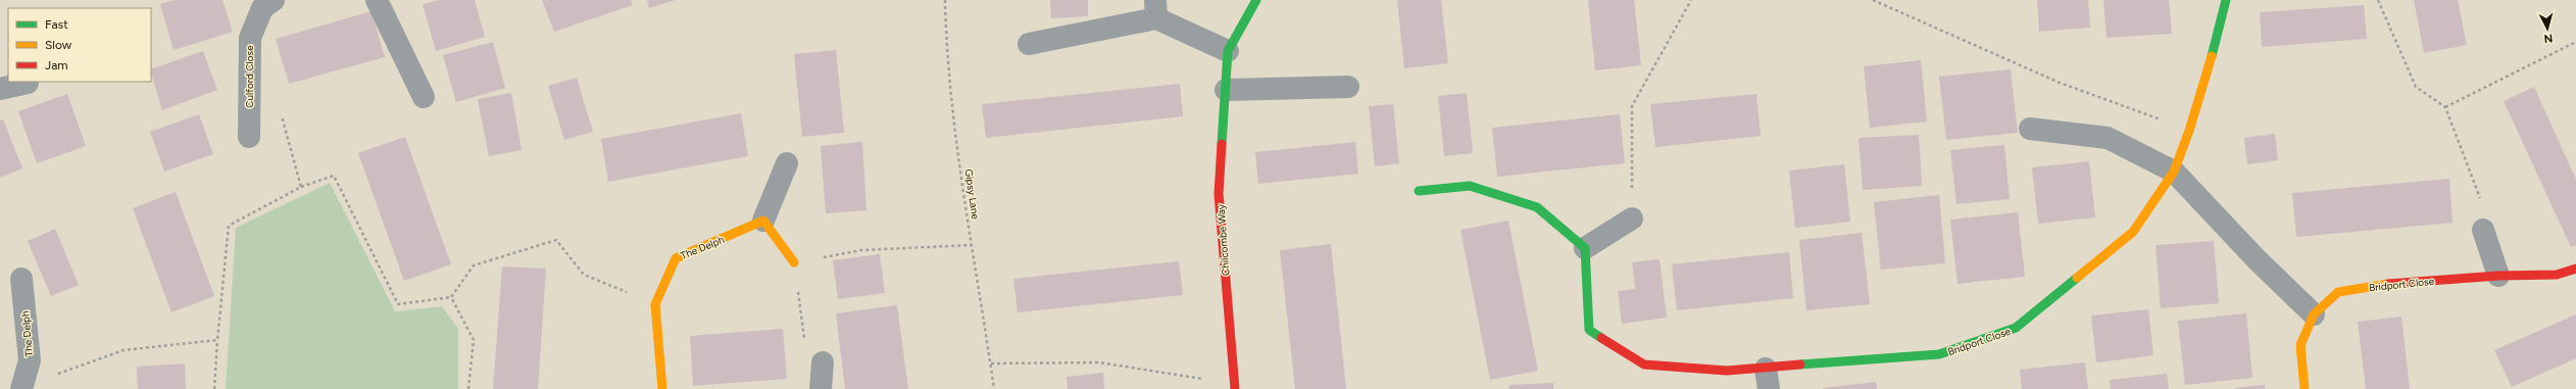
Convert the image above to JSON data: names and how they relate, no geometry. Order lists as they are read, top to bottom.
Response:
{
  "streets": {
    "street": [
      "Culford Close",
      "Chilcombe Way",
      "The Delph",
      "Bridport Close"
    ],
    "path": ["Gipsy Lane"]
  },
  "legend": ["Fast", "Slow", "Jam"],
  "north": "bottom"
}
